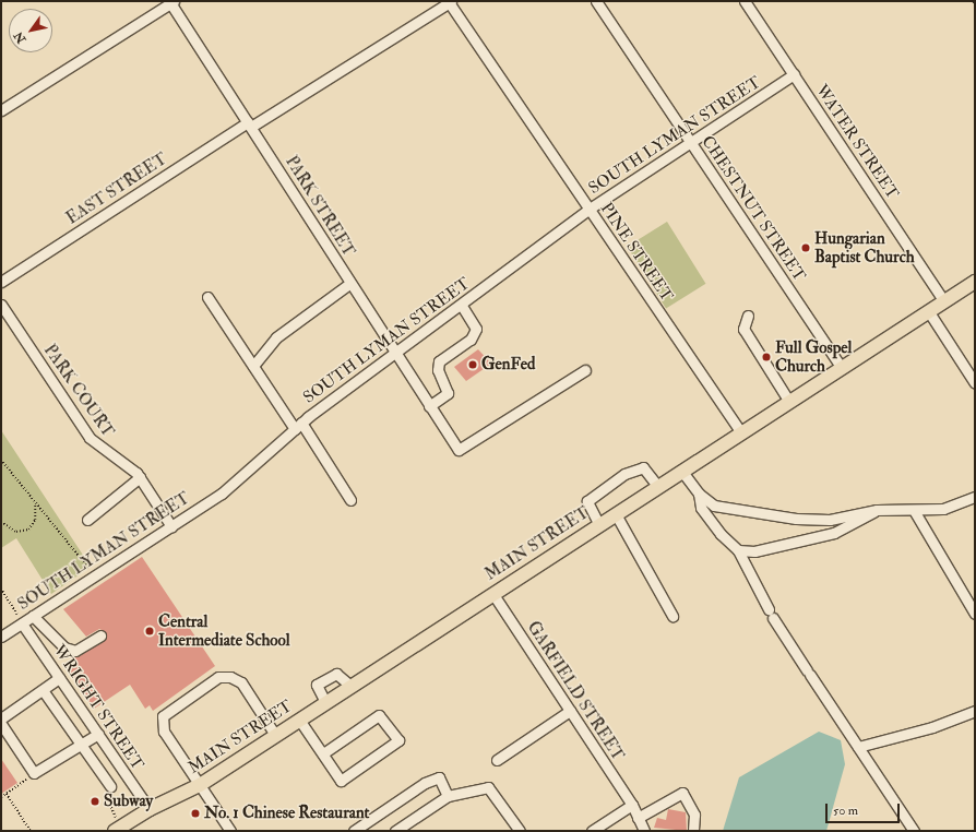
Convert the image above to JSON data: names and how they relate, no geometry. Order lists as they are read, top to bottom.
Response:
{
  "streets": {
    "main road": ["MAIN STREET"],
    "street": [
      "SOUTH LYMAN STREET",
      "WATER STREET",
      "EAST STREET",
      "PARK STREET",
      "CHESTNUT STREET",
      "PINE STREET",
      "PARK COURT",
      "GARFIELD STREET",
      "WRIGHT STREET"
    ]
  },
  "crossings": [
    ["SOUTH LYMAN STREET", "WATER STREET"],
    ["SOUTH LYMAN STREET", "PARK STREET"],
    ["SOUTH LYMAN STREET", "CHESTNUT STREET"],
    ["SOUTH LYMAN STREET", "PINE STREET"],
    ["SOUTH LYMAN STREET", "PARK COURT"],
    ["SOUTH LYMAN STREET", "WRIGHT STREET"],
    ["WATER STREET", "MAIN STREET"],
    ["EAST STREET", "PARK STREET"],
    ["EAST STREET", "PINE STREET"],
    ["CHESTNUT STREET", "MAIN STREET"],
    ["PINE STREET", "MAIN STREET"],
    ["MAIN STREET", "GARFIELD STREET"],
    ["MAIN STREET", "WRIGHT STREET"]
  ],
  "places": [
    "Hungarian Baptist Church",
    "Full Gospel Church",
    "GenFed",
    "Central Intermediate School",
    "Subway",
    "No. 1 Chinese Restaurant"
  ],
  "scale_bar": "50 m",
  "north": "bottom left"
}
